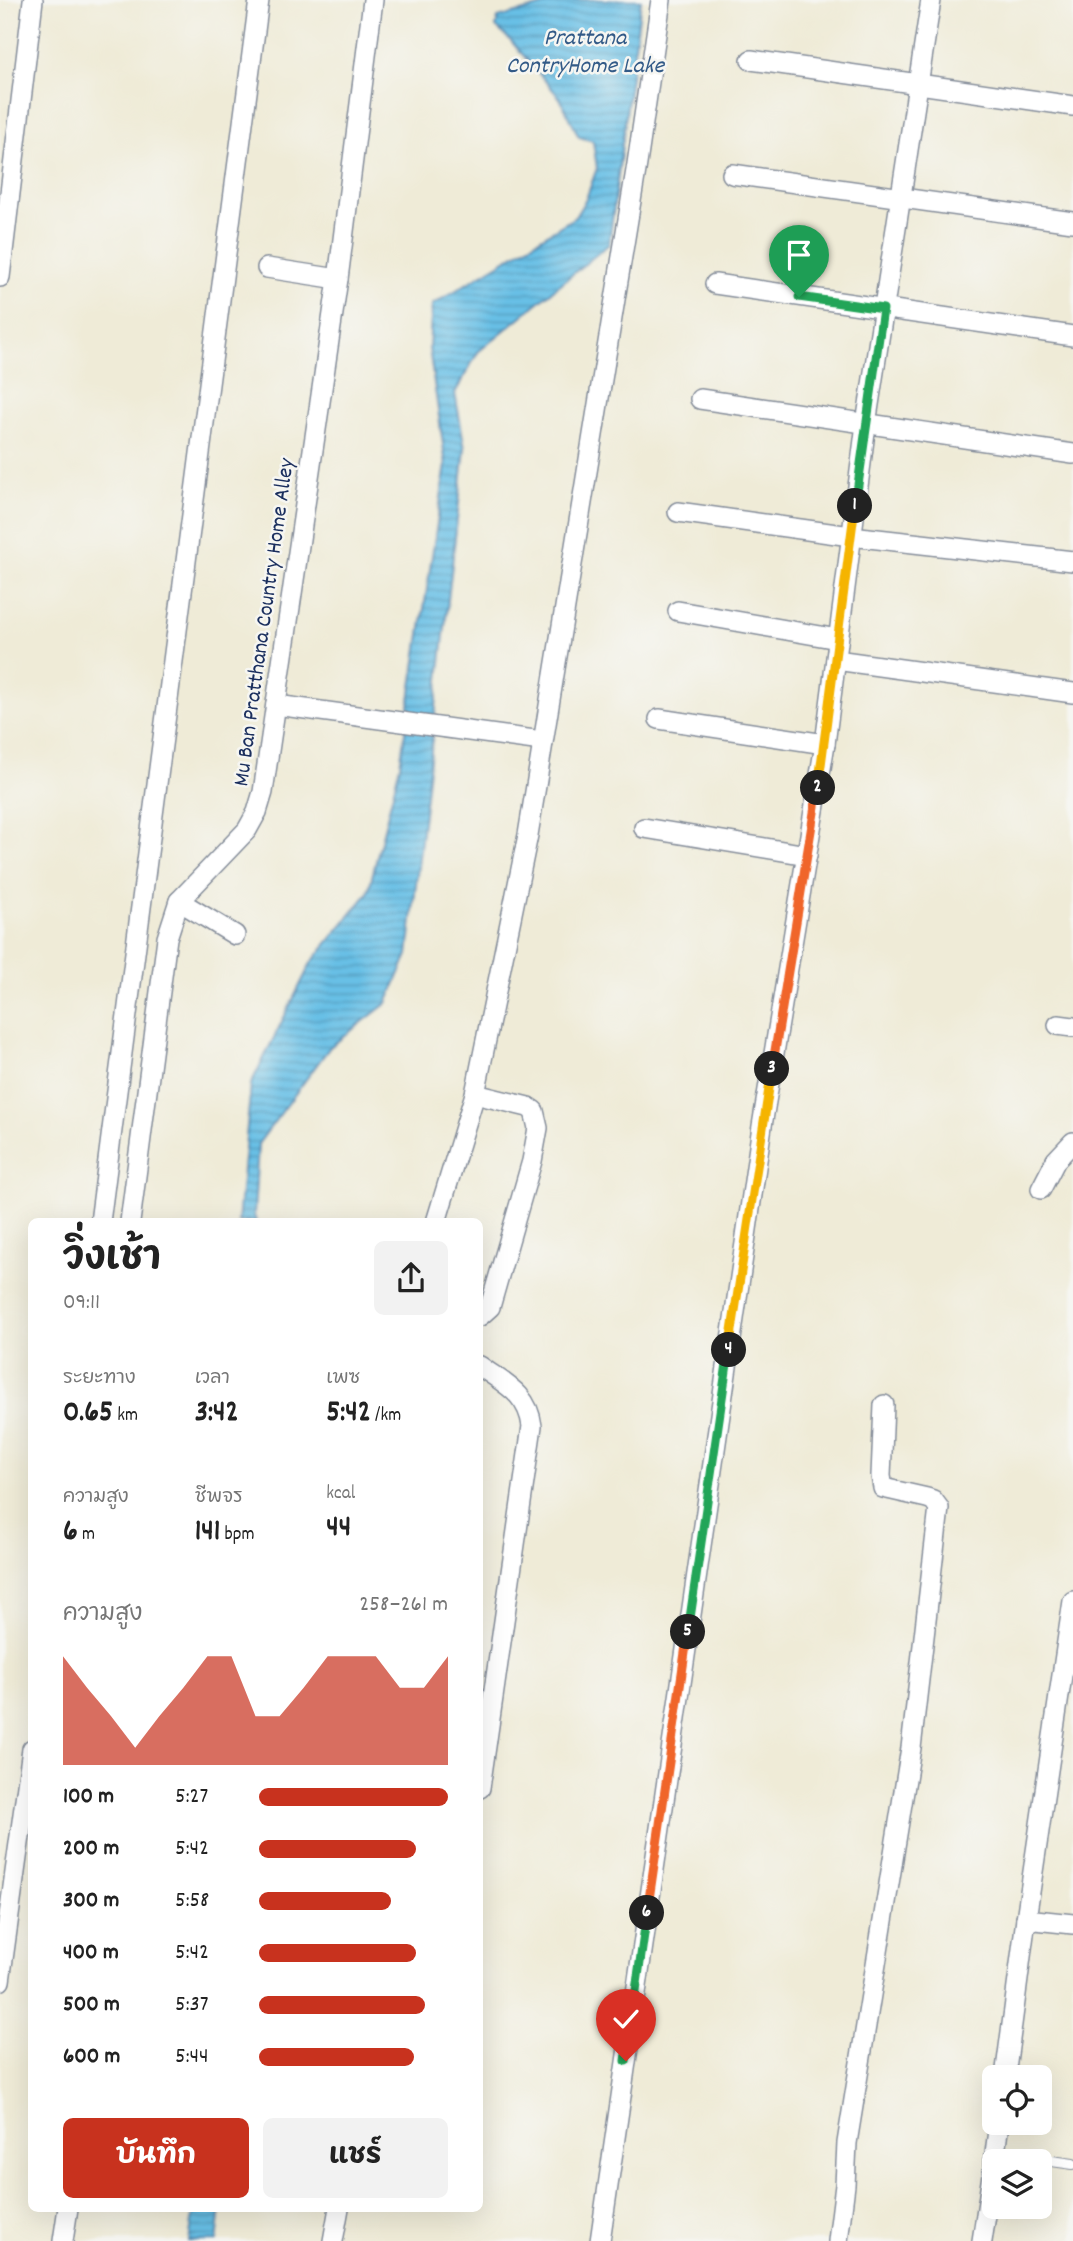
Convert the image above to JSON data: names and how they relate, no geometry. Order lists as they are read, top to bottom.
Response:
{
  "streets": {
    "street": ["Mu Ban Pratthana Country Home Alley"]
  },
  "water": ["Prattana ContryHome Lake"],
  "page": {
    "pins": [
      "1",
      "2",
      "3",
      "4",
      "5",
      "6"
    ],
    "heading": ["วิ่งเช้า", "09:11"],
    "stats": [
      ["ระยะทาง", "0.65 km"],
      ["เวลา", "3:42"],
      ["เพซ", "5:42 /km"],
      ["ความสูง", "6 m"],
      ["ชีพจร", "141 bpm"],
      ["kcal", "44"]
    ],
    "chart": ["ความสูง", "258–261 m"],
    "list": [
      {
        "name": "100 m",
        "note": "5:27"
      },
      {
        "name": "200 m",
        "note": "5:42"
      },
      {
        "name": "300 m",
        "note": "5:58"
      },
      {
        "name": "400 m",
        "note": "5:42"
      },
      {
        "name": "500 m",
        "note": "5:37"
      },
      {
        "name": "600 m",
        "note": "5:44"
      }
    ],
    "buttons": ["บันทึก", "แชร์"]
  }
}
